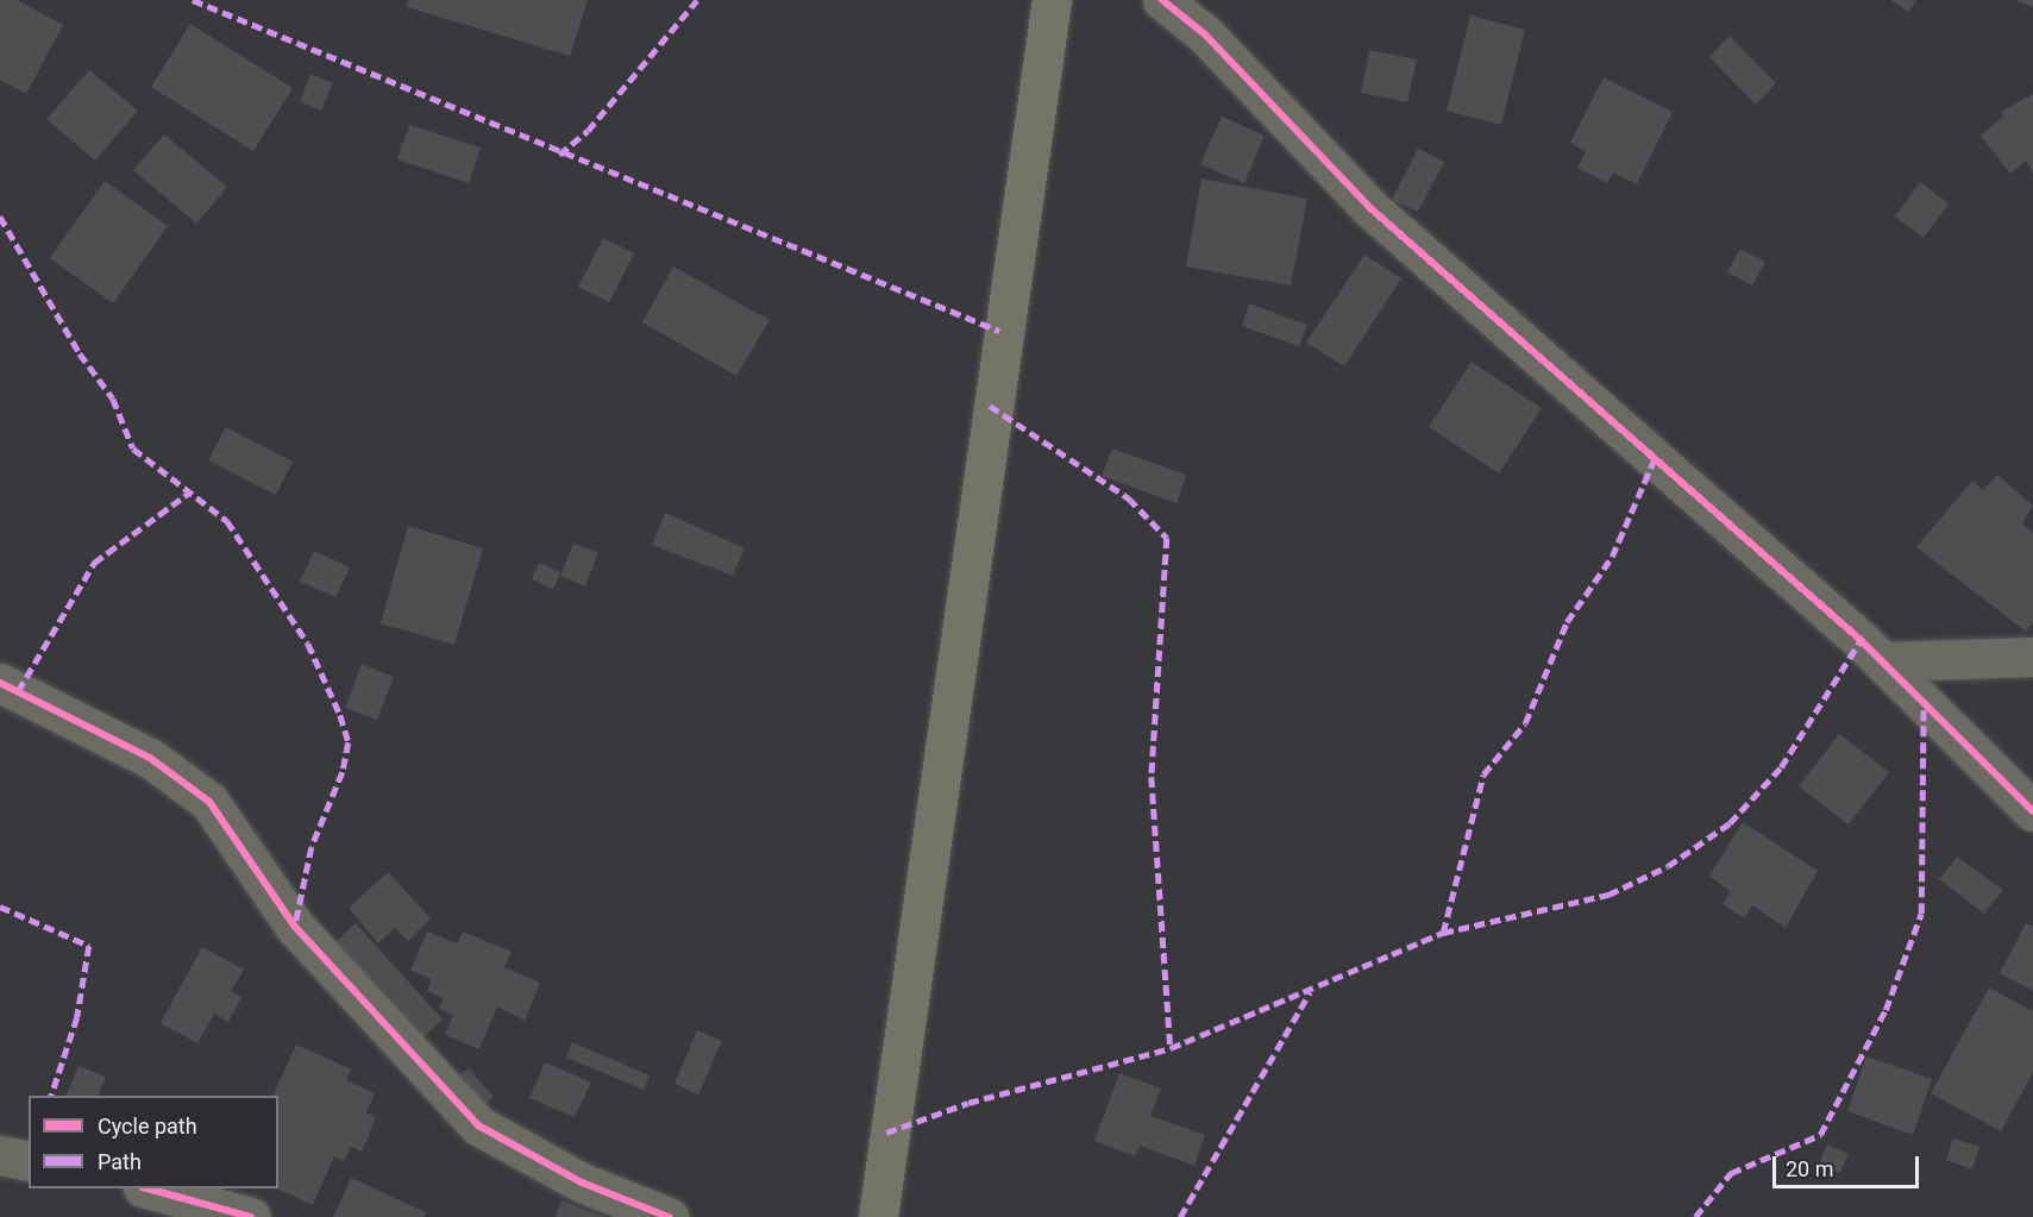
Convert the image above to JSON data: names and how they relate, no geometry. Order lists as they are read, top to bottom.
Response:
{
  "legend": ["Cycle path", "Path"],
  "scale_bar": "20 m"
}
